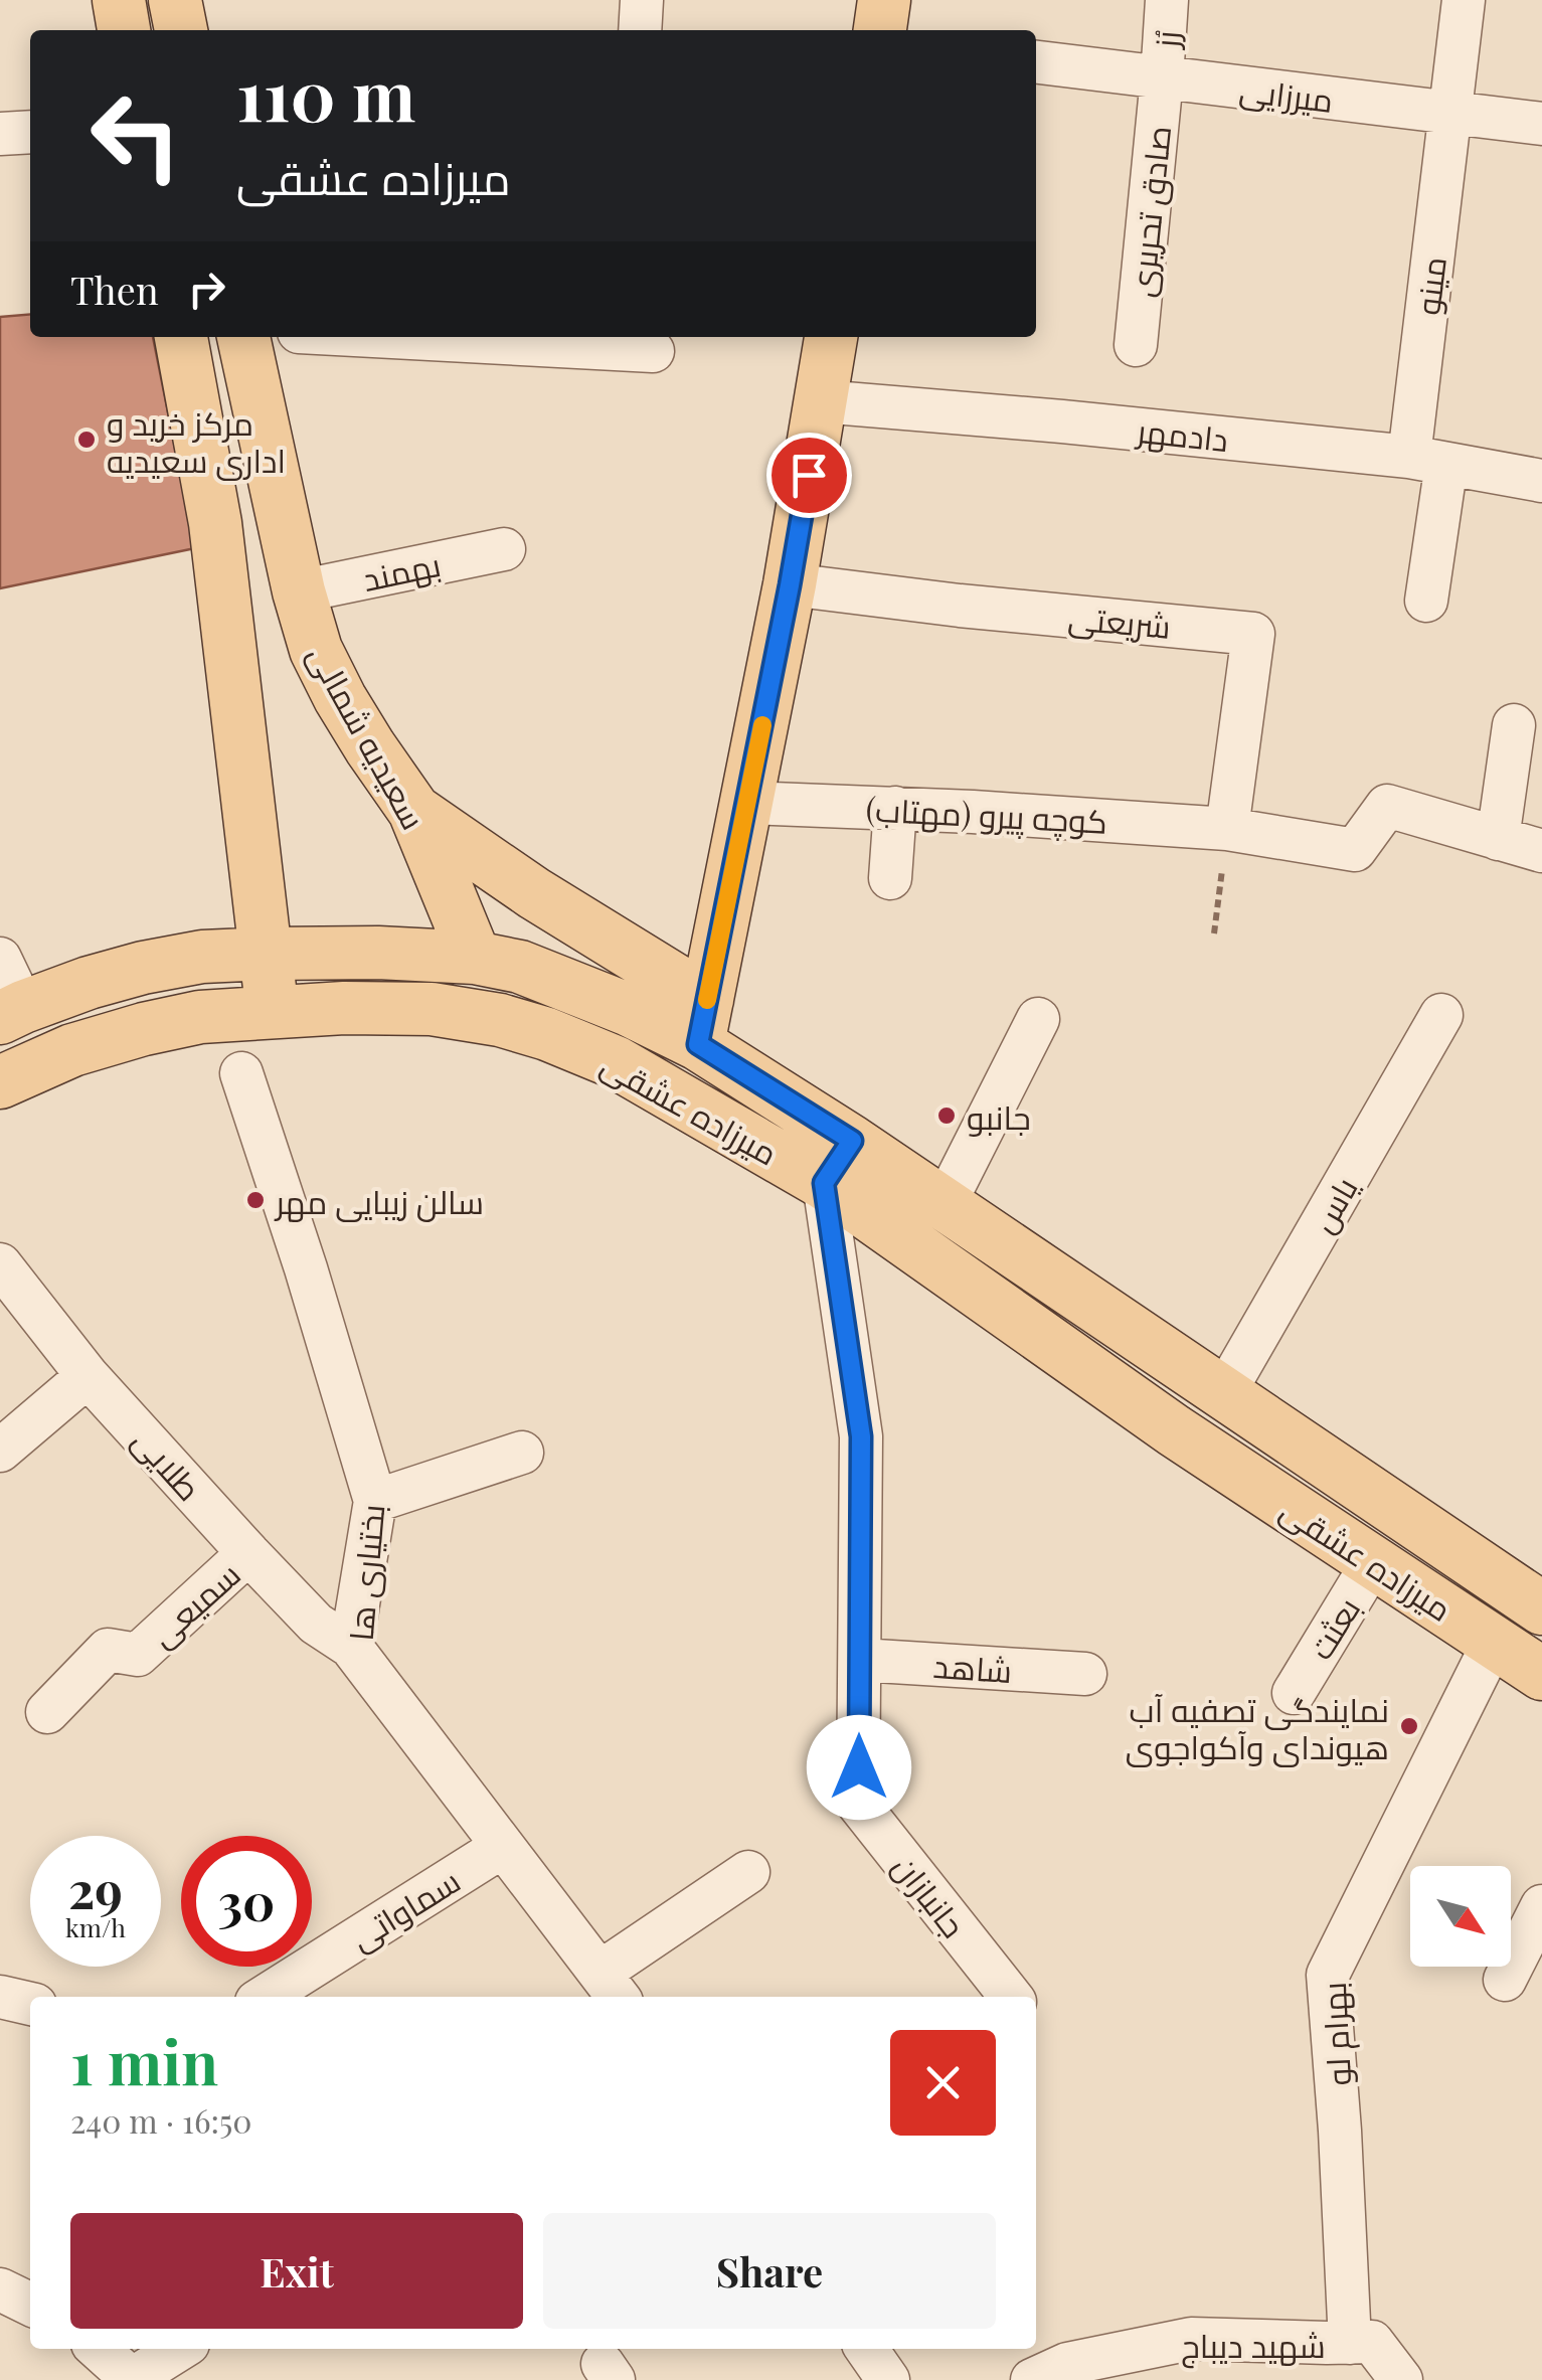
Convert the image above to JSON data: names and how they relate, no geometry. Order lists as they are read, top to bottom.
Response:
{
  "streets": {
    "main road": ["سعیدیه شمالی", "میرزاده عشقی"],
    "street": [
      "رُز",
      "میرزایی",
      "صادق تحریری",
      "مینو",
      "دادمهر",
      "بهمند",
      "شریعتی",
      "کوچه پیرو (مهتاب)",
      "یاس",
      "طلایی",
      "بختیاری ها",
      "سمیعی",
      "بعثت",
      "شاهد",
      "جانبازان",
      "سماواتی",
      "بهرام لو",
      "شهید دیباج"
    ]
  },
  "crossings": [
    ["رُز", "میرزایی"],
    ["رُز", "صادق تحریری"],
    ["میرزایی", "صادق تحریری"],
    ["میرزایی", "مینو"],
    ["مینو", "دادمهر"],
    ["بهمند", "سعیدیه شمالی"],
    ["شریعتی", "کوچه پیرو (مهتاب)"],
    ["سعیدیه شمالی", "میرزاده عشقی"],
    ["میرزاده عشقی", "یاس"],
    ["میرزاده عشقی", "بعثت"],
    ["میرزاده عشقی", "جانبازان"],
    ["میرزاده عشقی", "بهرام لو"],
    ["طلایی", "بختیاری ها"],
    ["طلایی", "سمیعی"],
    ["بختیاری ها", "سماواتی"],
    ["شاهد", "جانبازان"],
    ["بهرام لو", "شهید دیباج"]
  ],
  "places": [
    "مرکز خرید و اداری سعیدیه",
    "جانبو",
    "سالن زیبایی مهر",
    "نمایندگی تصفیه آب هیوندای وآکواجوی"
  ],
  "north": "bottom right",
  "page": {
    "turn": ["110 m", "میرزاده عشقی"],
    "then": "Then",
    "speed": "29 km/h",
    "limit": "30",
    "heading": ["1 min", "240 m · 16:50"],
    "buttons": ["Exit", "Share"]
  }
}
